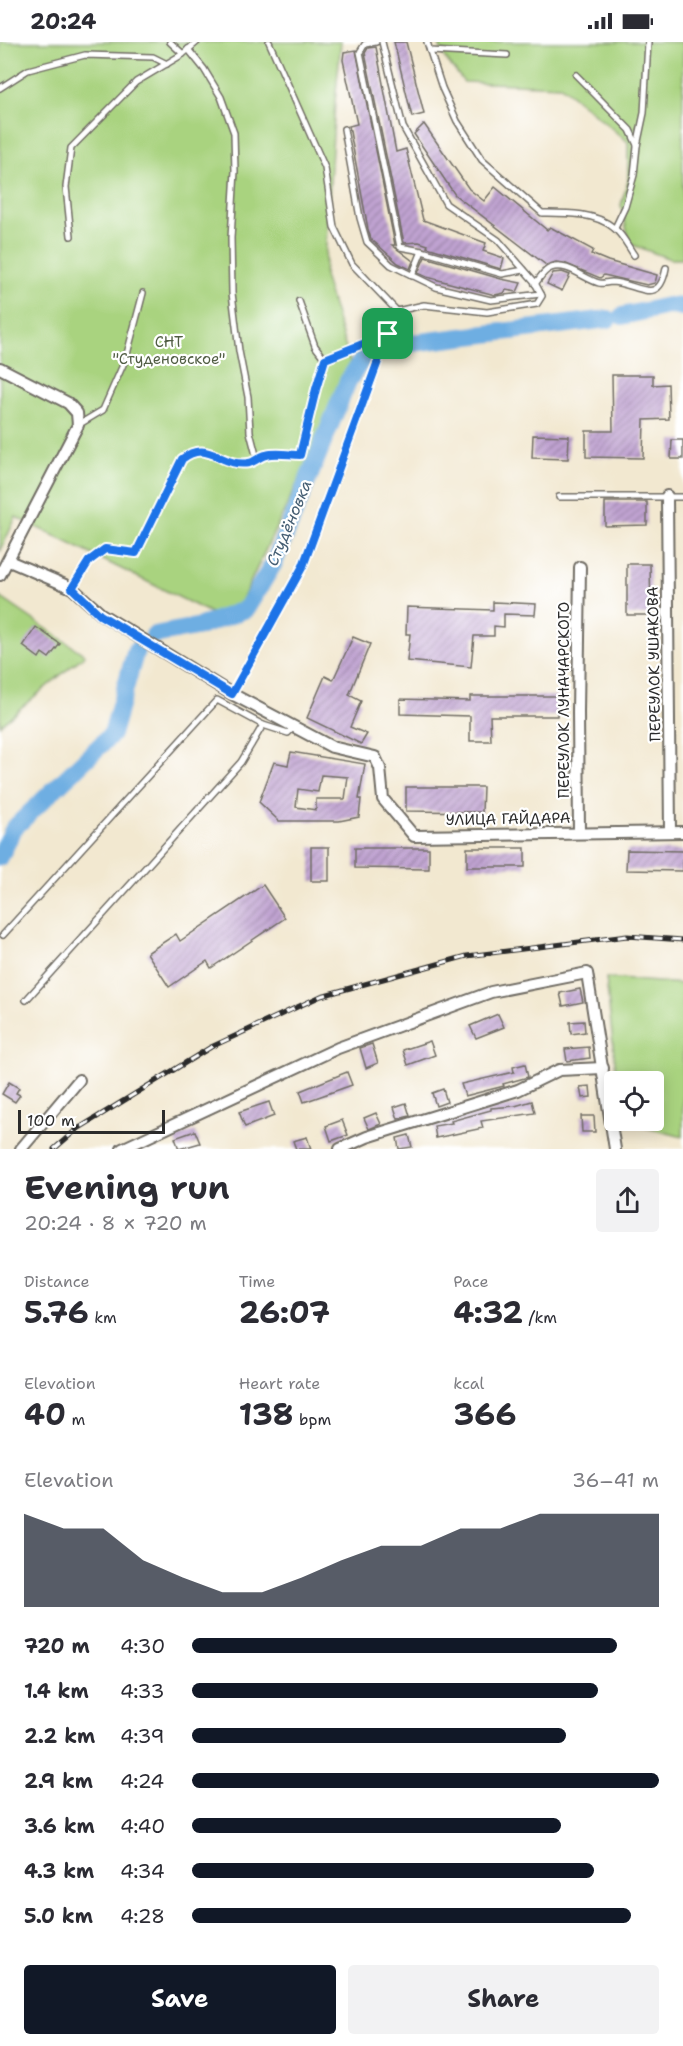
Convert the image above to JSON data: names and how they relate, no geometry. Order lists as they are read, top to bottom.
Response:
{
  "streets": {
    "street": ["ПЕРЕУЛОК УШАКОВА", "ПЕРЕУЛОК ЛУНАЧАРСКОГО", "УЛИЦА ГАЙДАРА"]
  },
  "crossings": [
    ["ПЕРЕУЛОК УШАКОВА", "УЛИЦА ГАЙДАРА"],
    ["ПЕРЕУЛОК ЛУНАЧАРСКОГО", "УЛИЦА ГАЙДАРА"]
  ],
  "water": ["Студёновка"],
  "parks": ["СНТ \"Студеновское\""],
  "scale_bar": "100 m",
  "page": {
    "status": "20:24",
    "scale": "100 m",
    "heading": ["Evening run", "20:24 · 8 × 720 m"],
    "stats": [
      ["Distance", "5.76 km"],
      ["Time", "26:07"],
      ["Pace", "4:32 /km"],
      ["Elevation", "40 m"],
      ["Heart rate", "138 bpm"],
      ["kcal", "366"]
    ],
    "chart": ["Elevation", "36–41 m"],
    "list": [
      {
        "name": "720 m",
        "note": "4:30"
      },
      {
        "name": "1.4 km",
        "note": "4:33"
      },
      {
        "name": "2.2 km",
        "note": "4:39"
      },
      {
        "name": "2.9 km",
        "note": "4:24"
      },
      {
        "name": "3.6 km",
        "note": "4:40"
      },
      {
        "name": "4.3 km",
        "note": "4:34"
      },
      {
        "name": "5.0 km",
        "note": "4:28"
      }
    ],
    "buttons": ["Save", "Share"]
  }
}
